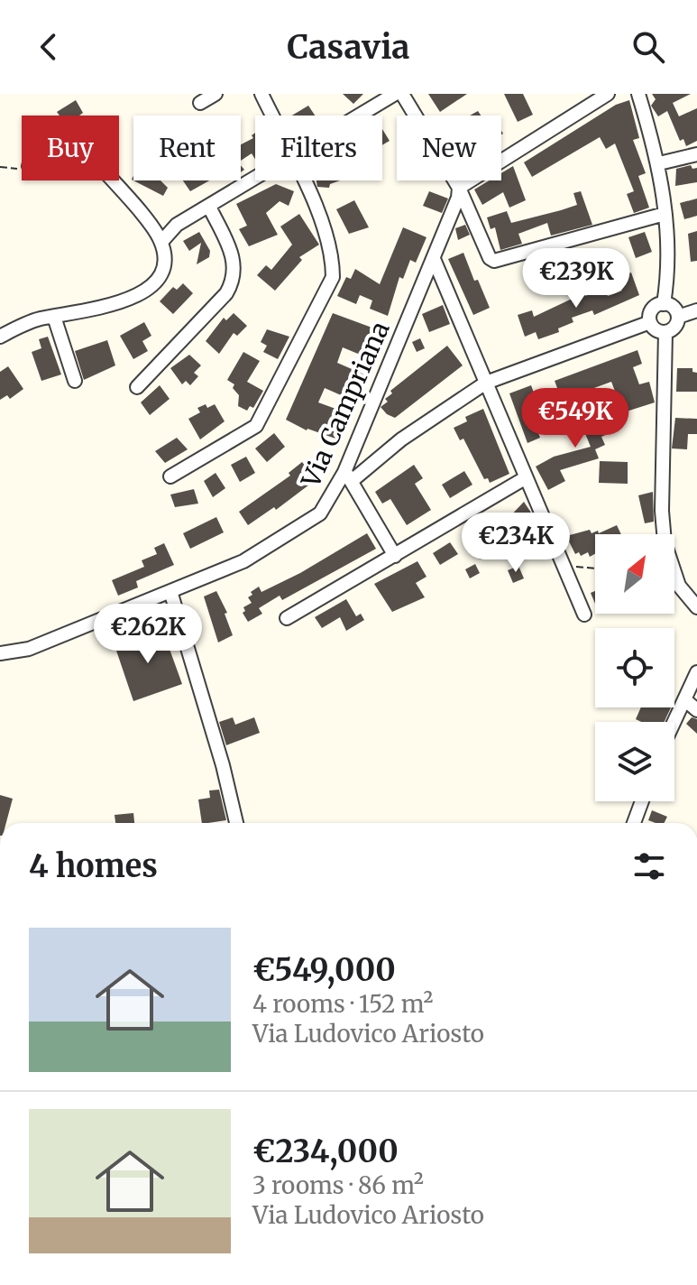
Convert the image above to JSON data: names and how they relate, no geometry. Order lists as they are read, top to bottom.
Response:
{
  "streets": {
    "street": ["Via Campriana"]
  },
  "north": "top right",
  "page": {
    "header": "Casavia",
    "chip": [
      "Buy",
      "Rent",
      "Filters",
      "New"
    ],
    "price": [
      "€239K",
      "€549K",
      "€234K",
      "€262K"
    ],
    "heading": "4 homes",
    "list": [
      {
        "name": "€549,000",
        "note": "4 rooms · 152 m² · Via Ludovico Ariosto"
      },
      {
        "name": "€234,000",
        "note": "3 rooms · 86 m² · Via Ludovico Ariosto"
      }
    ]
  }
}
